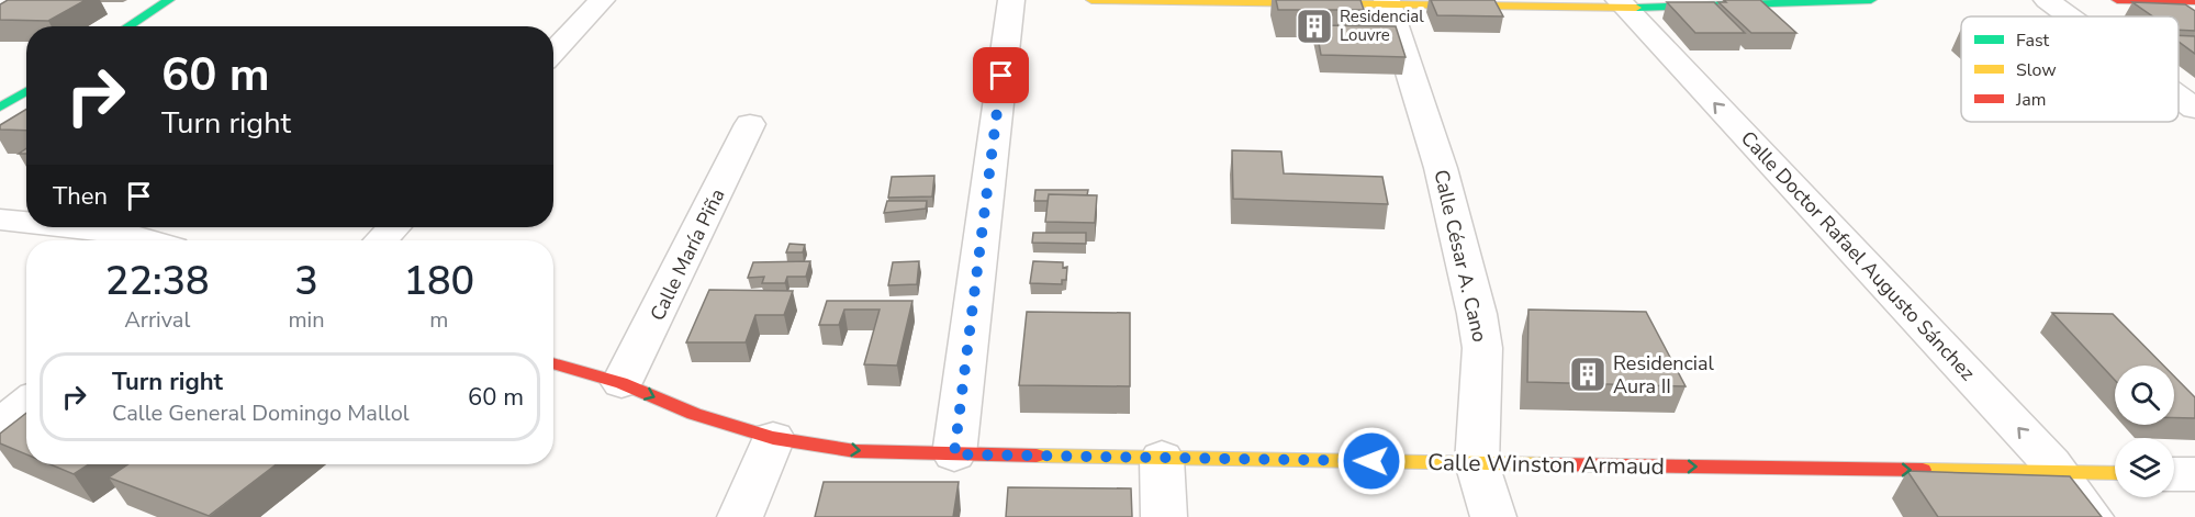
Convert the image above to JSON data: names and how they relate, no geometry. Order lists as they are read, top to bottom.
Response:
{
  "streets": {
    "street": [
      "Calle María Piña",
      "Calle César A. Cano",
      "Calle Doctor Rafael Augusto Sánchez",
      "Calle Winston Armaud"
    ]
  },
  "crossings": [
    ["Calle María Piña", "Calle Winston Armaud"],
    ["Calle César A. Cano", "Calle Winston Armaud"],
    ["Calle Doctor Rafael Augusto Sánchez", "Calle Winston Armaud"]
  ],
  "one_way": ["Calle Doctor Rafael Augusto Sánchez", "Calle Winston Armaud"],
  "places": {
    "building": ["Residencial Louvre", "Residencial Aura II"]
  },
  "legend": ["Fast", "Slow", "Jam"],
  "page": {
    "turn": ["60 m", "Turn right"],
    "then": "Then",
    "eta": [
      "22:38",
      "Arrival",
      "3",
      "min",
      "180",
      "m"
    ],
    "list": [
      {
        "name": "Turn right",
        "note": "Calle General Domingo Mallol",
        "value": "60 m"
      }
    ]
  }
}
